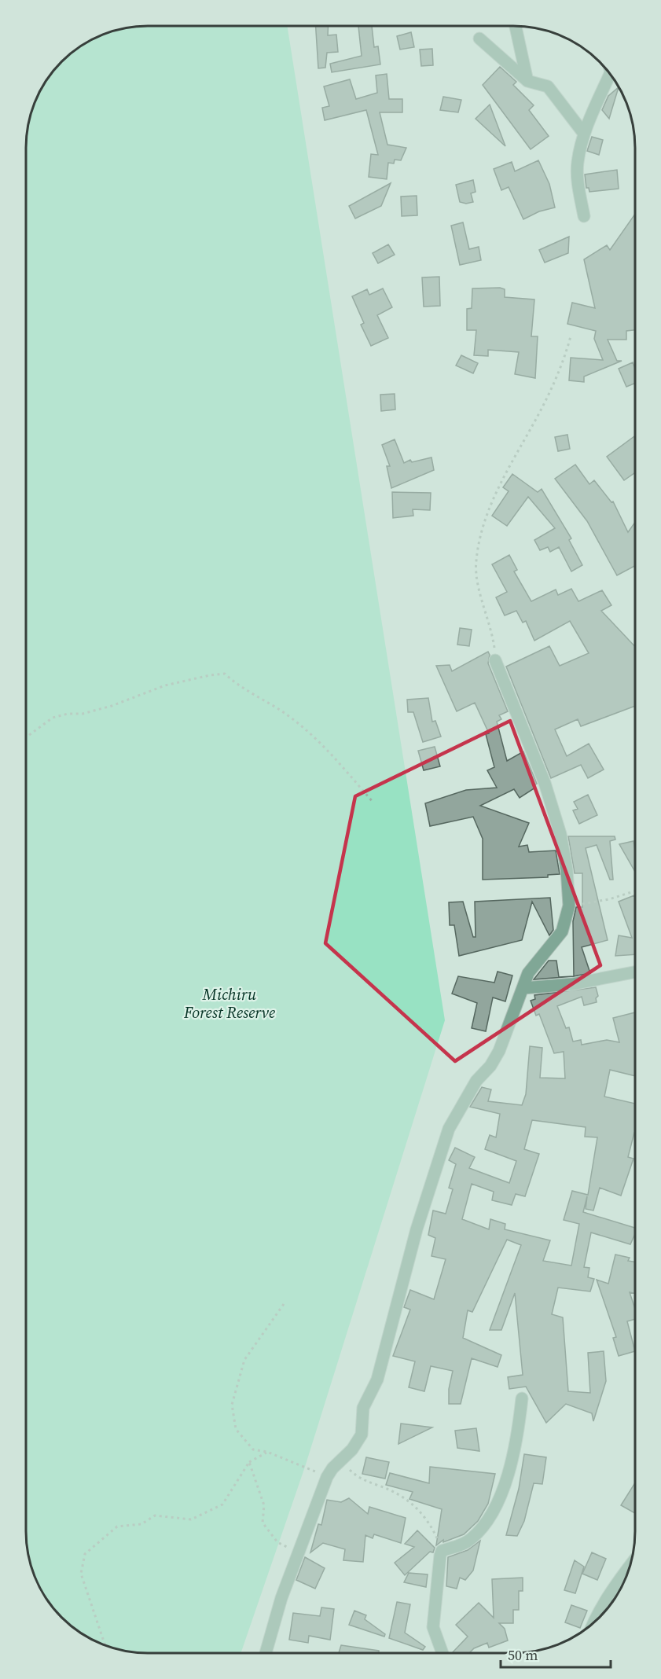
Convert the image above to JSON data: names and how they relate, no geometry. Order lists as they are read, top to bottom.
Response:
{
  "parks": ["Michiru Forest Reserve"],
  "scale_bar": "50 m"
}
